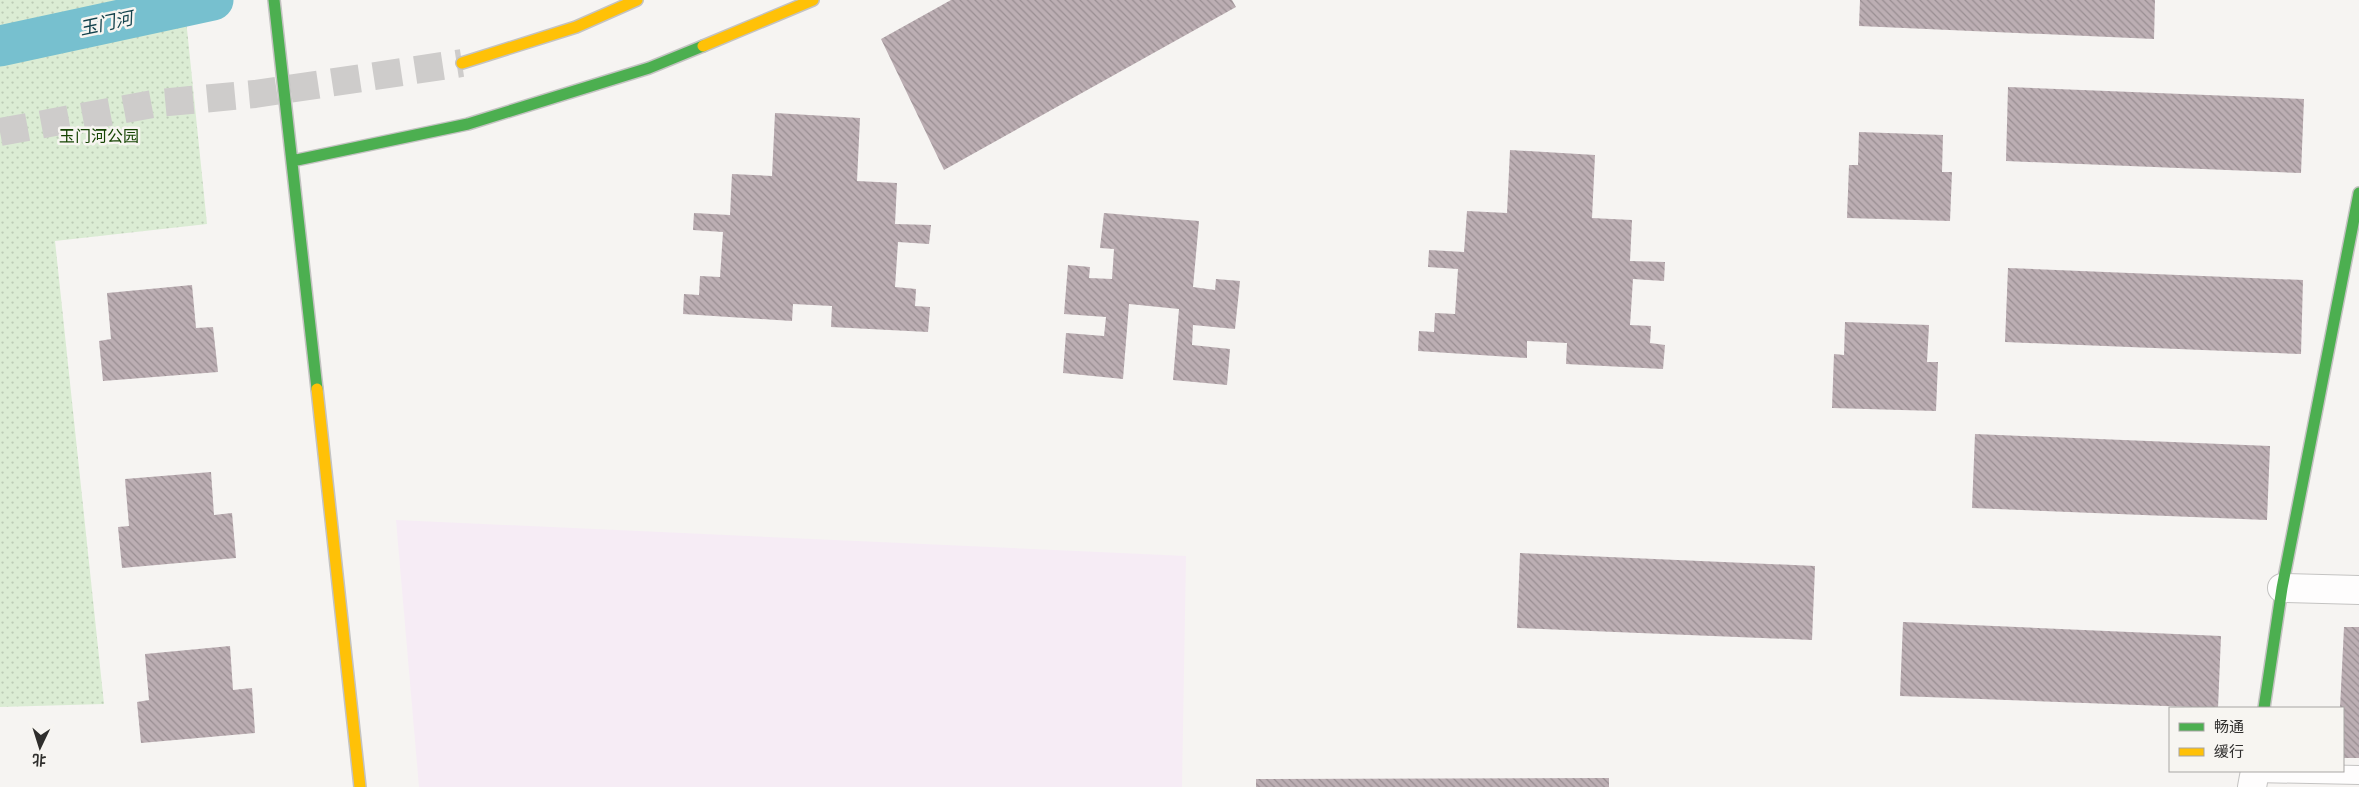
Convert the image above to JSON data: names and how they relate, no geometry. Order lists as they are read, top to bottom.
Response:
{
  "water": ["玉门河"],
  "parks": ["玉门河公园"],
  "legend": ["畅通", "缓行"],
  "north": "bottom"
}
